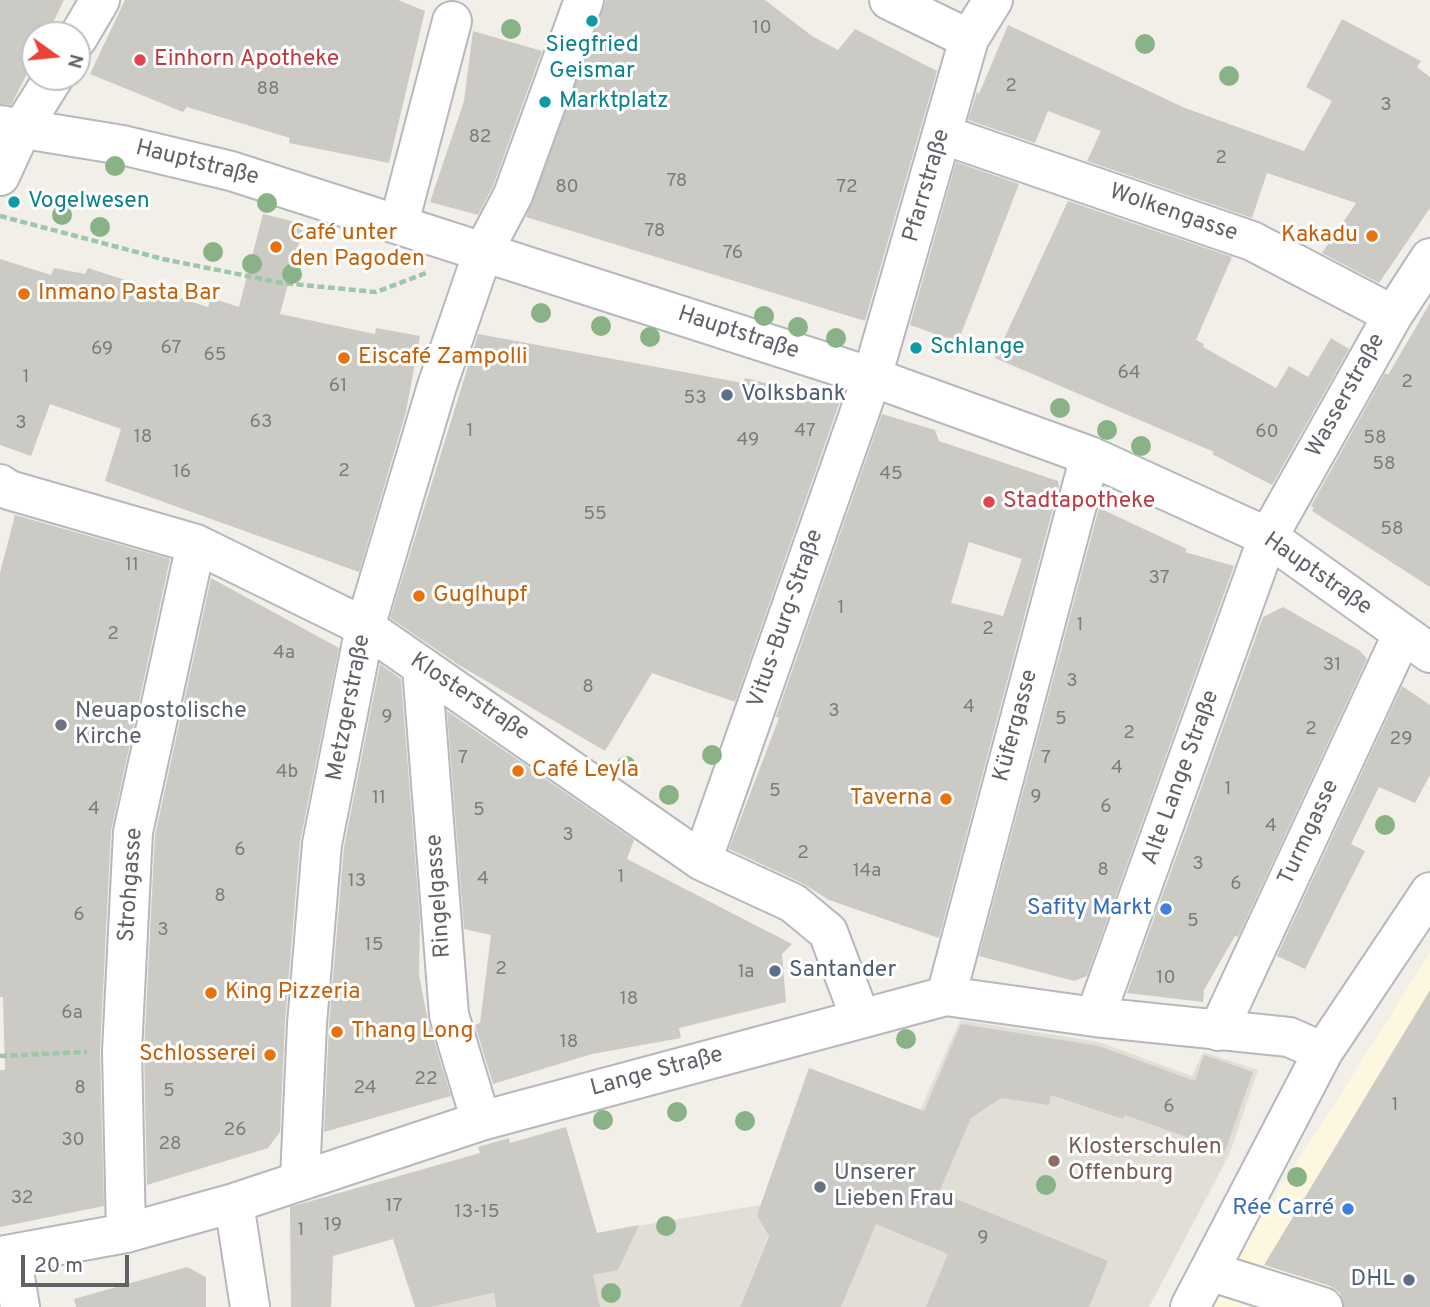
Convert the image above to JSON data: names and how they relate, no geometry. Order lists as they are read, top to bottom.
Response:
{
  "streets": {
    "street": [
      "Hauptstraße",
      "Pfarrstraße",
      "Wolkengasse",
      "Wasserstraße",
      "Vitus-Burg-Straße",
      "Klosterstraße",
      "Metzgerstraße",
      "Küfergasse",
      "Alte Lange Straße",
      "Turmgasse",
      "Strohgasse",
      "Ringelgasse",
      "Lange Straße"
    ]
  },
  "crossings": [
    ["Hauptstraße", "Pfarrstraße"],
    ["Hauptstraße", "Wasserstraße"],
    ["Hauptstraße", "Vitus-Burg-Straße"],
    ["Hauptstraße", "Metzgerstraße"],
    ["Hauptstraße", "Küfergasse"],
    ["Hauptstraße", "Alte Lange Straße"],
    ["Hauptstraße", "Turmgasse"],
    ["Pfarrstraße", "Wolkengasse"],
    ["Pfarrstraße", "Vitus-Burg-Straße"],
    ["Wolkengasse", "Wasserstraße"],
    ["Wasserstraße", "Alte Lange Straße"],
    ["Vitus-Burg-Straße", "Klosterstraße"],
    ["Klosterstraße", "Metzgerstraße"],
    ["Klosterstraße", "Strohgasse"],
    ["Klosterstraße", "Ringelgasse"],
    ["Klosterstraße", "Lange Straße"],
    ["Metzgerstraße", "Lange Straße"],
    ["Küfergasse", "Lange Straße"],
    ["Alte Lange Straße", "Lange Straße"],
    ["Turmgasse", "Lange Straße"],
    ["Strohgasse", "Lange Straße"],
    ["Ringelgasse", "Lange Straße"]
  ],
  "places": [
    "Siegfried Geismar",
    "Einhorn Apotheke",
    "Marktplatz",
    "Vogelwesen",
    "Kakadu",
    "Café unter den Pagoden",
    "Inmano Pasta Bar",
    "Schlange",
    "Eiscafé Zampolli",
    "Volksbank",
    "Stadtapotheke",
    "Guglhupf",
    "Neuapostolische Kirche",
    "Café Leyla",
    "Taverna",
    "Safity Markt",
    "Santander",
    "King Pizzeria",
    "Thang Long",
    "Schlosserei",
    "Klosterschulen Offenburg",
    "Unserer Lieben Frau",
    "Rée Carré",
    "DHL"
  ],
  "house_numbers": [
    "10",
    "2",
    "88",
    "3",
    "82",
    "2",
    "78",
    "80",
    "72",
    "78",
    "76",
    "67",
    "69",
    "65",
    "64",
    "1",
    "2",
    "61",
    "53",
    "63",
    "3",
    "1",
    "47",
    "60",
    "18",
    "58",
    "49",
    "58",
    "2",
    "16",
    "45",
    "55",
    "58",
    "11",
    "37",
    "1",
    "1",
    "2",
    "2",
    "4a",
    "31",
    "3",
    "8",
    "4",
    "3",
    "9",
    "5",
    "2",
    "2",
    "29",
    "7",
    "7",
    "4",
    "4b",
    "1",
    "5",
    "9",
    "11",
    "6",
    "4",
    "5",
    "4",
    "3",
    "6",
    "2",
    "3",
    "8",
    "14a",
    "1",
    "4",
    "13",
    "6",
    "8",
    "6",
    "5",
    "3",
    "15",
    "2",
    "1a",
    "10",
    "18",
    "6a",
    "18",
    "22",
    "8",
    "24",
    "5",
    "1",
    "6",
    "26",
    "30",
    "28",
    "32",
    "17",
    "13-15",
    "19",
    "1",
    "9"
  ],
  "scale_bar": "20 m",
  "north": "right"
}
